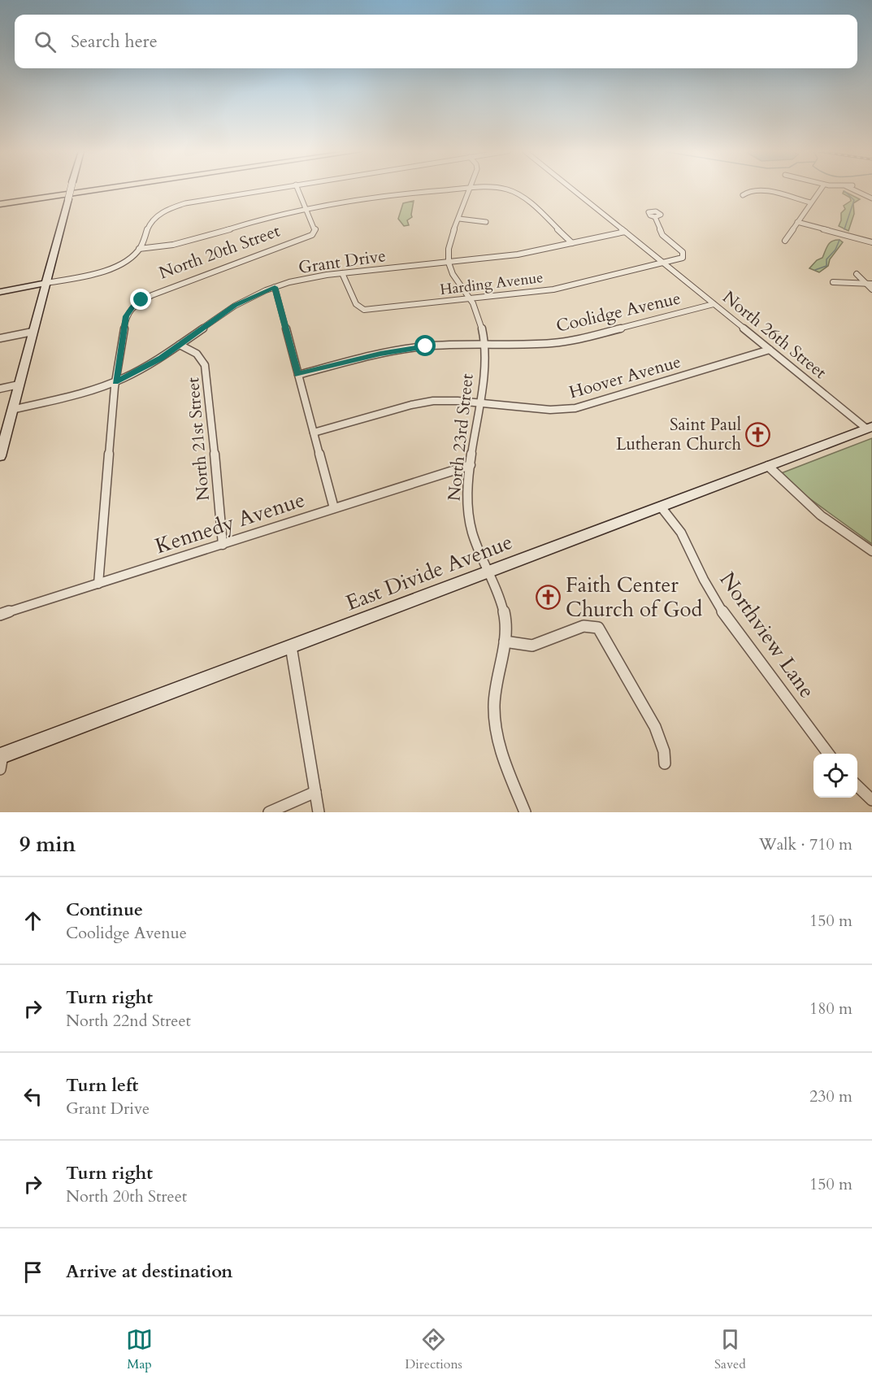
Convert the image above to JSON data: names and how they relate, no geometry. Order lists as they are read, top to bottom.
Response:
{
  "streets": {
    "street": [
      "North 20th Street",
      "Grant Drive",
      "Harding Avenue",
      "Coolidge Avenue",
      "North 26th Street",
      "Hoover Avenue",
      "North 23rd Street",
      "North 21st Street",
      "Kennedy Avenue",
      "East Divide Avenue",
      "Northview Lane"
    ]
  },
  "crossings": [
    ["North 20th Street", "Grant Drive"],
    ["North 20th Street", "Kennedy Avenue"],
    ["Grant Drive", "Harding Avenue"],
    ["Grant Drive", "North 23rd Street"],
    ["Grant Drive", "North 21st Street"],
    ["Harding Avenue", "North 26th Street"],
    ["Harding Avenue", "North 23rd Street"],
    ["Coolidge Avenue", "North 26th Street"],
    ["Coolidge Avenue", "North 23rd Street"],
    ["North 26th Street", "Hoover Avenue"],
    ["North 26th Street", "East Divide Avenue"],
    ["Hoover Avenue", "North 23rd Street"],
    ["North 23rd Street", "Kennedy Avenue"],
    ["North 23rd Street", "East Divide Avenue"],
    ["North 21st Street", "Kennedy Avenue"],
    ["East Divide Avenue", "Northview Lane"]
  ],
  "places": {
    "church": ["Saint Paul Lutheran Church", "Faith Center Church of God"]
  },
  "page": {
    "search": "Search here",
    "heading": ["9 min", "Walk · 710 m"],
    "list": [
      ["Continue", "Coolidge Avenue", "150 m"],
      ["Turn right", "North 22nd Street", "180 m"],
      ["Turn left", "Grant Drive", "230 m"],
      ["Turn right", "North 20th Street", "150 m"],
      "Arrive at destination"
    ],
    "nav": ["Map", "Directions", "Saved"]
  }
}
